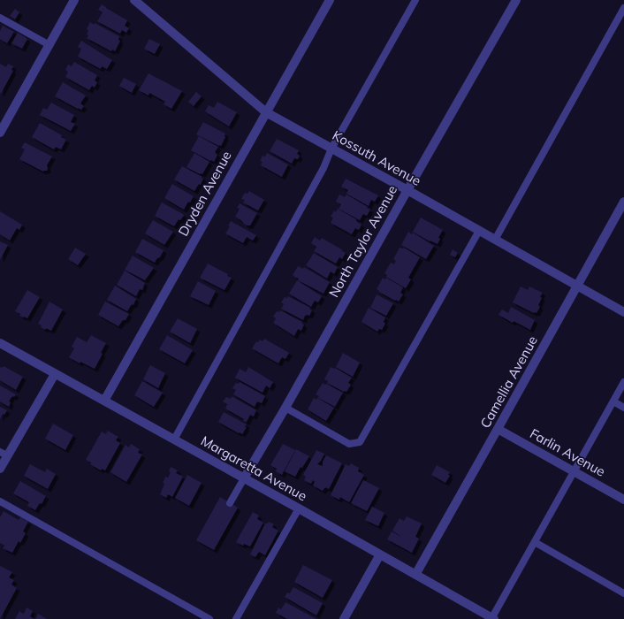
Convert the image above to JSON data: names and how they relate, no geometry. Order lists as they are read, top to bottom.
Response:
{
  "streets": {
    "street": [
      "Kossuth Avenue",
      "Dryden Avenue",
      "North Taylor Avenue",
      "Camellia Avenue",
      "Farlin Avenue",
      "Margaretta Avenue"
    ]
  },
  "crossings": [
    ["Kossuth Avenue", "Dryden Avenue"],
    ["Kossuth Avenue", "North Taylor Avenue"],
    ["Kossuth Avenue", "Camellia Avenue"],
    ["Dryden Avenue", "Margaretta Avenue"],
    ["North Taylor Avenue", "Margaretta Avenue"],
    ["Camellia Avenue", "Farlin Avenue"],
    ["Camellia Avenue", "Margaretta Avenue"]
  ]
}
